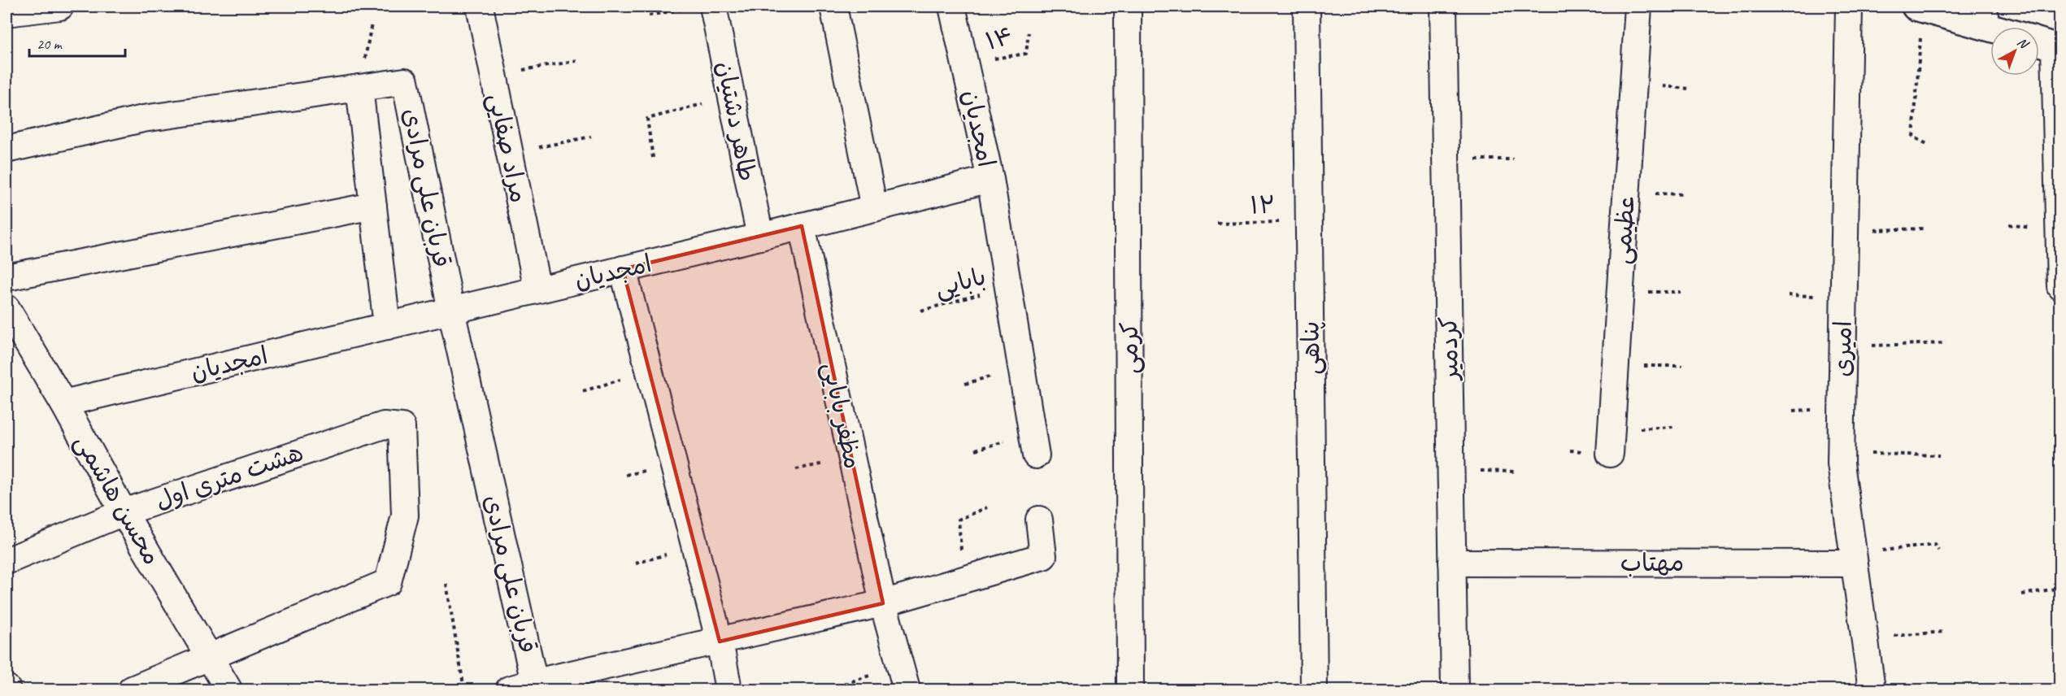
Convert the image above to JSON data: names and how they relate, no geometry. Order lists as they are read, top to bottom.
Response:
{
  "streets": {
    "street": [
      "طاهر دشتیان",
      "امجدیان",
      "مراد صفایی",
      "قربان علی مرادی",
      "عظیمی",
      "کرمی",
      "پناهی",
      "کردمیر",
      "امیری",
      "مظفر بابایی",
      "هشت متری اول",
      "محسن هاشمی",
      "مهتاب"
    ],
    "path": ["۱۴", "۱۲", "بابایی"]
  },
  "crossings": [
    ["۱۴", "امجدیان"],
    ["طاهر دشتیان", "امجدیان"],
    ["امجدیان", "مراد صفایی"],
    ["امجدیان", "قربان علی مرادی"],
    ["امجدیان", "مظفر بابایی"],
    ["امجدیان", "محسن هاشمی"],
    ["۱۲", "پناهی"],
    ["کردمیر", "مهتاب"],
    ["امیری", "مهتاب"],
    ["هشت متری اول", "محسن هاشمی"]
  ],
  "scale_bar": "20 m",
  "north": "top right"
}
